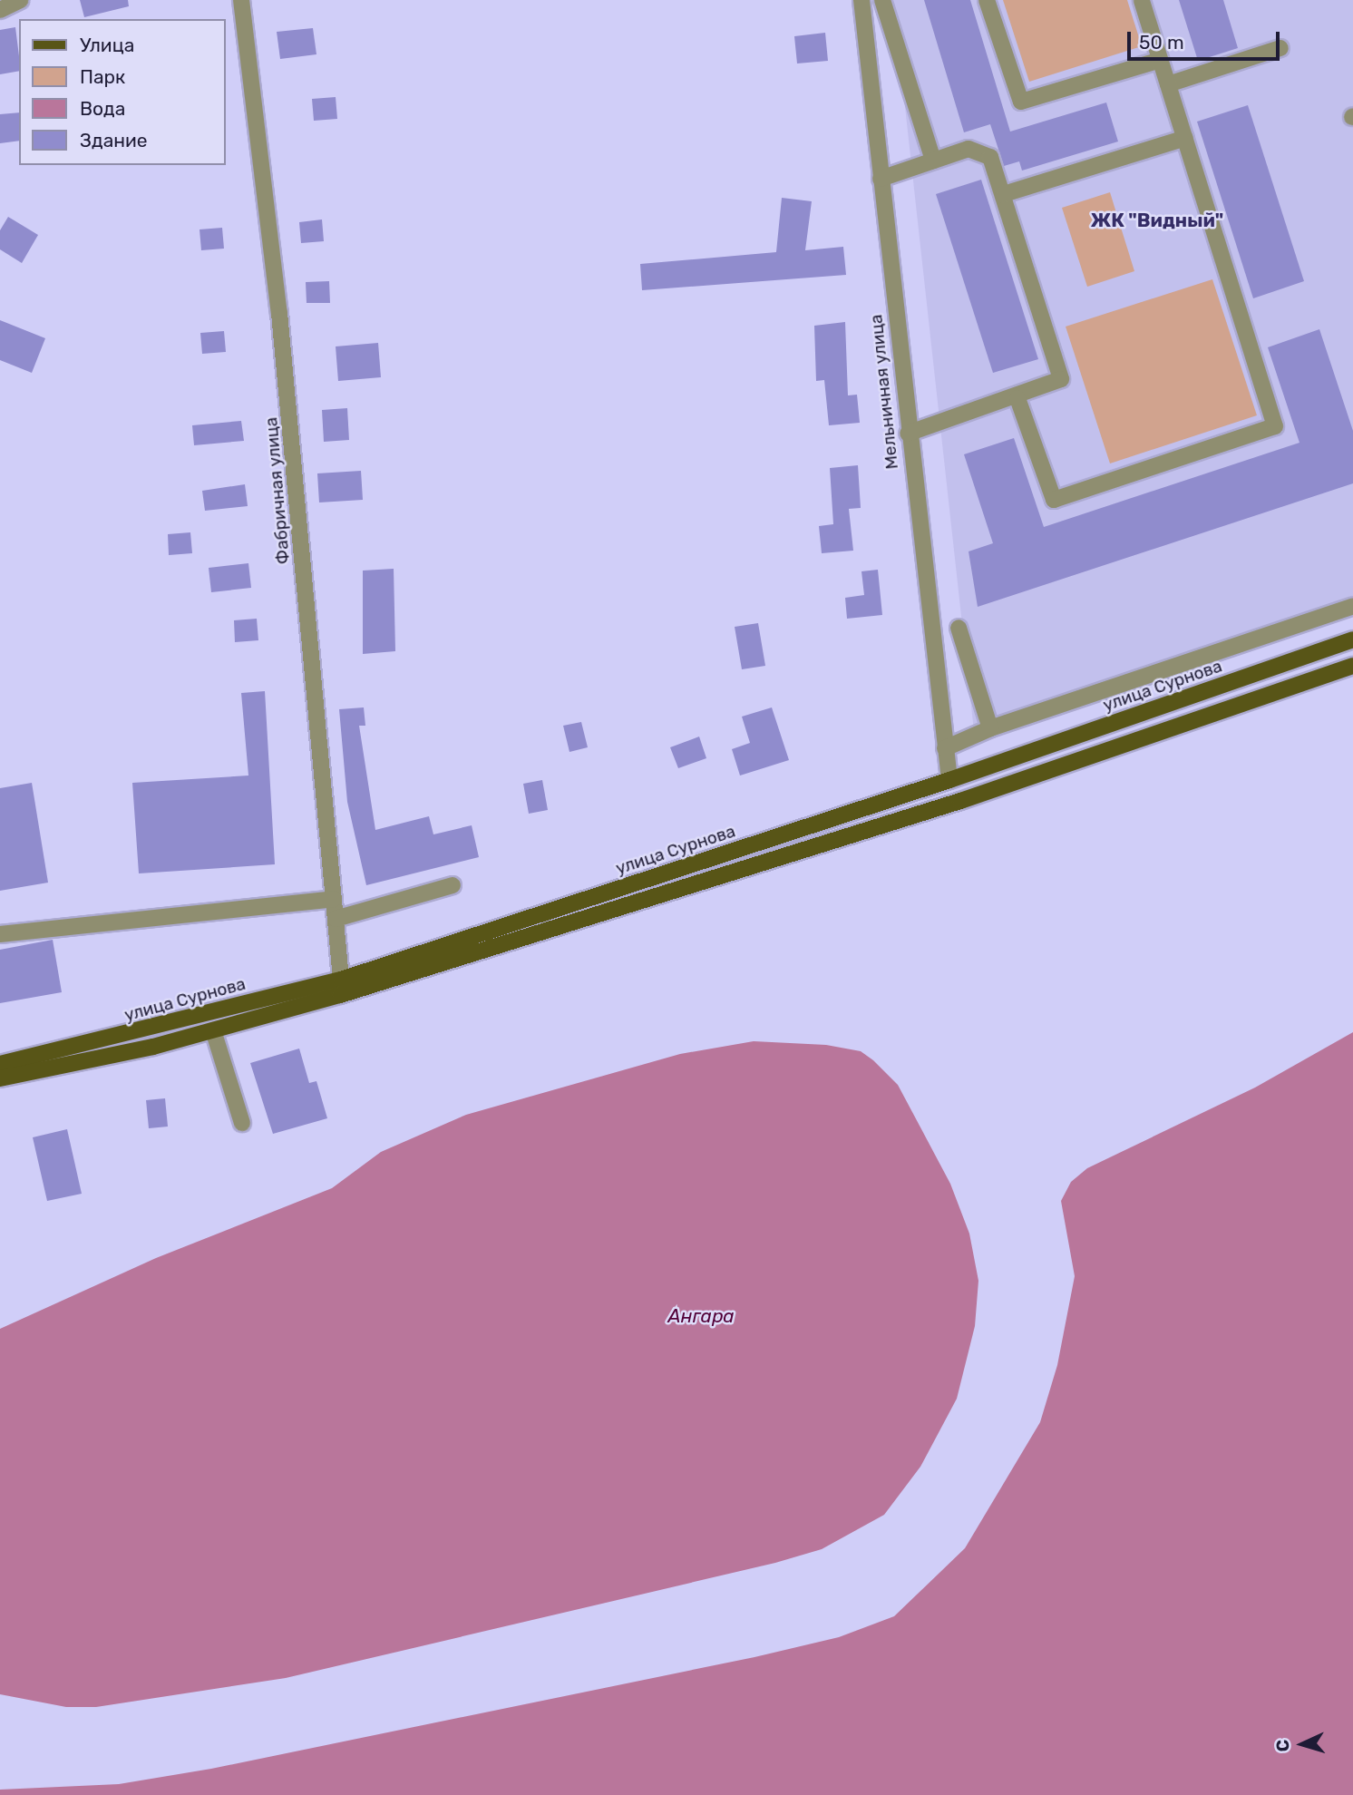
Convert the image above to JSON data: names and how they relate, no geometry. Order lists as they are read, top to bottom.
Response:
{
  "streets": {
    "main road": ["улица Сурнова"],
    "street": ["Мельничная улица", "Фабричная улица"]
  },
  "crossings": [
    ["Мельничная улица", "улица Сурнова"],
    ["Фабричная улица", "улица Сурнова"]
  ],
  "districts": ["ЖК \"Видный\""],
  "water": ["Ангара"],
  "legend": [
    "Улица",
    "Парк",
    "Вода",
    "Здание"
  ],
  "scale_bar": "50 m",
  "north": "left"
}
